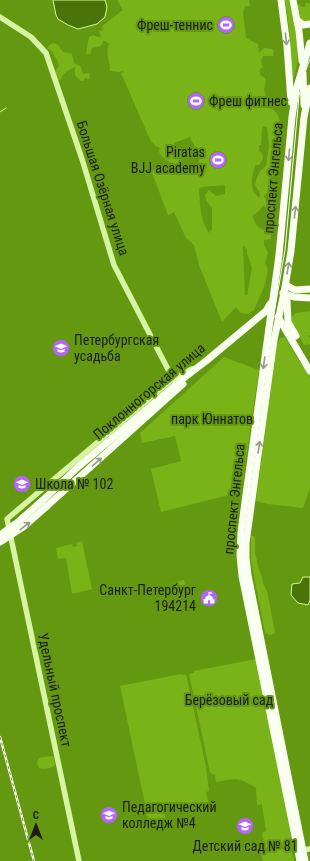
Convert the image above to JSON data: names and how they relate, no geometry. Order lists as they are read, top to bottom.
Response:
{
  "streets": {
    "main road": ["проспект Энгельса", "Поклонногорская улица"],
    "street": ["Большая Озёрная улица", "Удельный проспект"]
  },
  "crossings": [
    ["проспект Энгельса", "Поклонногорская улица"],
    ["Большая Озёрная улица", "Поклонногорская улица"],
    ["Поклонногорская улица", "Удельный проспект"]
  ],
  "parks": ["парк Юннатов", "Берёзовый сад"],
  "places": {
    "sports": ["Фреш-теннис", "Фреш фитнес", "Piratas BJJ academy"],
    "school or university": [
      "Петербургская усадьба",
      "Школа № 102",
      "Педагогический колледж №4",
      "Детский сад № 81"
    ],
    "public building": ["Санкт-Петербург 194214"]
  },
  "north": "top"
}
